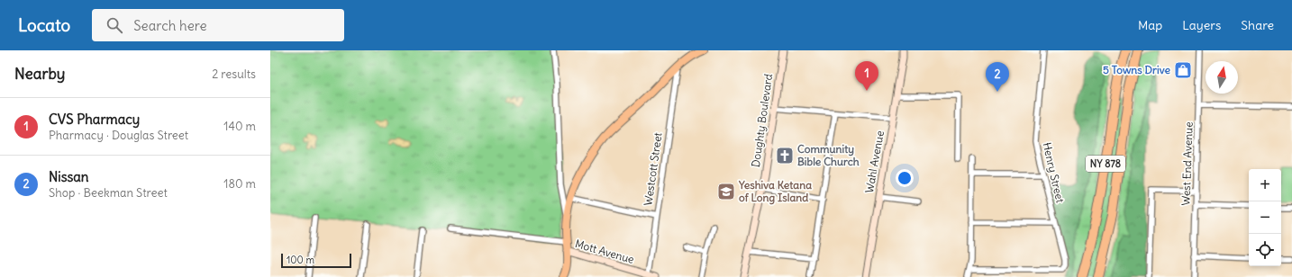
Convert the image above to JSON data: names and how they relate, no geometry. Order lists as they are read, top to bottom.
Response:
{
  "streets": {
    "highway": ["NY 878"],
    "street": [
      "Doughty Boulevard",
      "Wahl Avenue",
      "West End Avenue",
      "Westcott Street",
      "Henry Street",
      "Mott Avenue"
    ]
  },
  "crossings": [
    ["Westcott Street", "Mott Avenue"]
  ],
  "places": {
    "shop": ["5 Towns Drive"],
    "church": ["Community Bible Church"],
    "school or university": ["Yeshiva Ketana of Long Island"]
  },
  "scale_bar": "100 m",
  "north": "top",
  "page": {
    "header": "Locato",
    "search": "Search here",
    "nav": ["Map", "Layers", "Share"],
    "heading": ["Nearby", "2 results"],
    "pins": ["1", "2"],
    "list": [
      {
        "mark": "1",
        "name": "CVS Pharmacy",
        "note": "Pharmacy · Douglas Street",
        "value": "140 m"
      },
      {
        "mark": "2",
        "name": "Nissan",
        "note": "Shop · Beekman Street",
        "value": "180 m"
      }
    ],
    "map_buttons": ["+", "−"],
    "scale": "100 m"
  }
}
